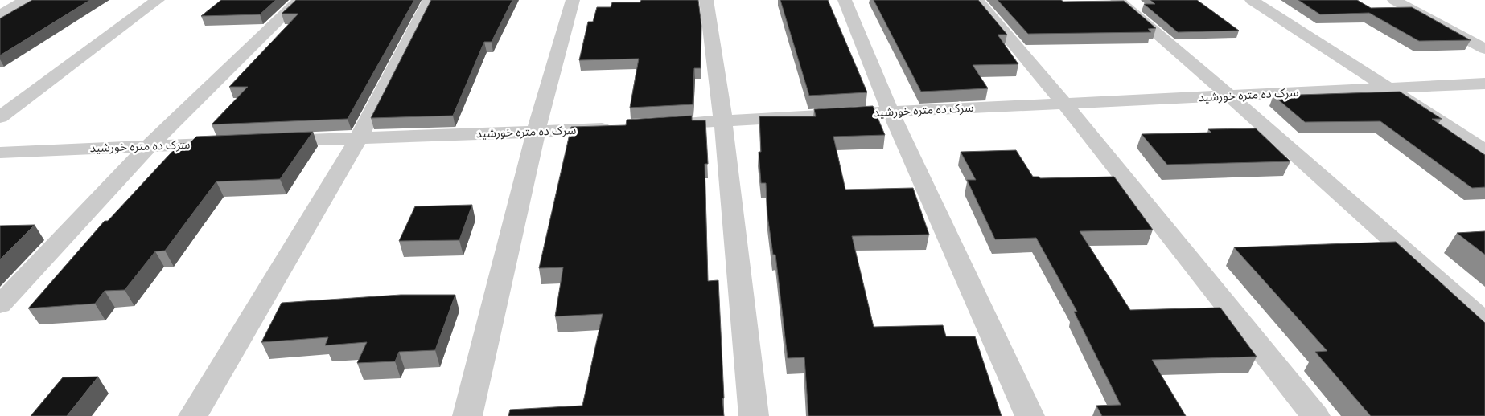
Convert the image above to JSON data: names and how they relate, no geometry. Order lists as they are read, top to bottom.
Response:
{
  "streets": {
    "street": ["سرک ده متره خورشید"]
  }
}
